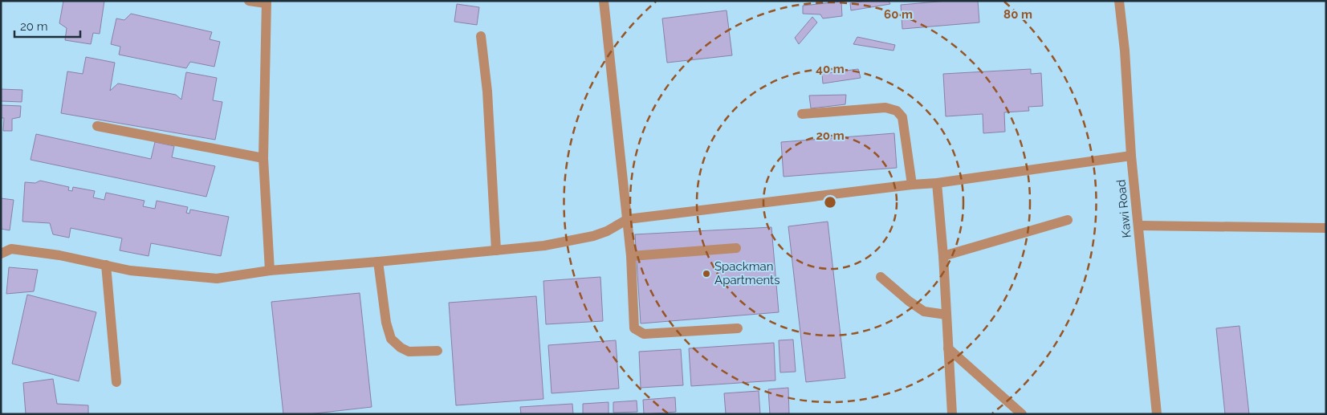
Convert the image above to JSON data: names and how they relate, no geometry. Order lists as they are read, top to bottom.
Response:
{
  "streets": {
    "street": ["Kawi Road"]
  },
  "places": ["Spackman Apartments"],
  "scale_bar": "20 m",
  "rings": [
    "80 m",
    "60 m",
    "40 m",
    "20 m"
  ]
}
